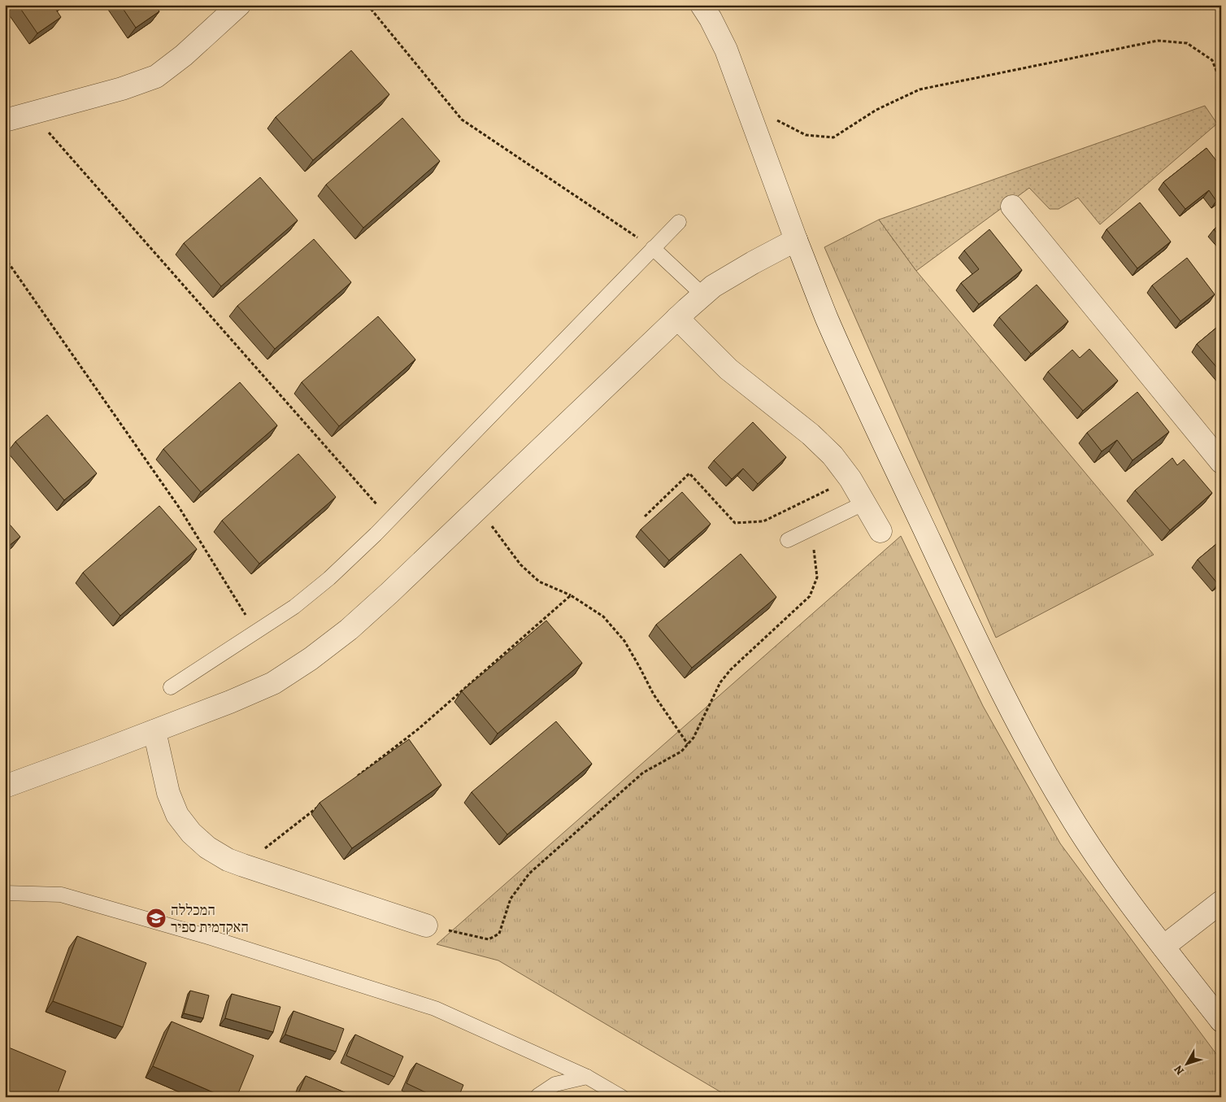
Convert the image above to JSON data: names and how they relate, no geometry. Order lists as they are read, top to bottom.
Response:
{
  "places": {
    "school or university": ["המכללה האקדמית ספיר"]
  },
  "north": "bottom left"
}
